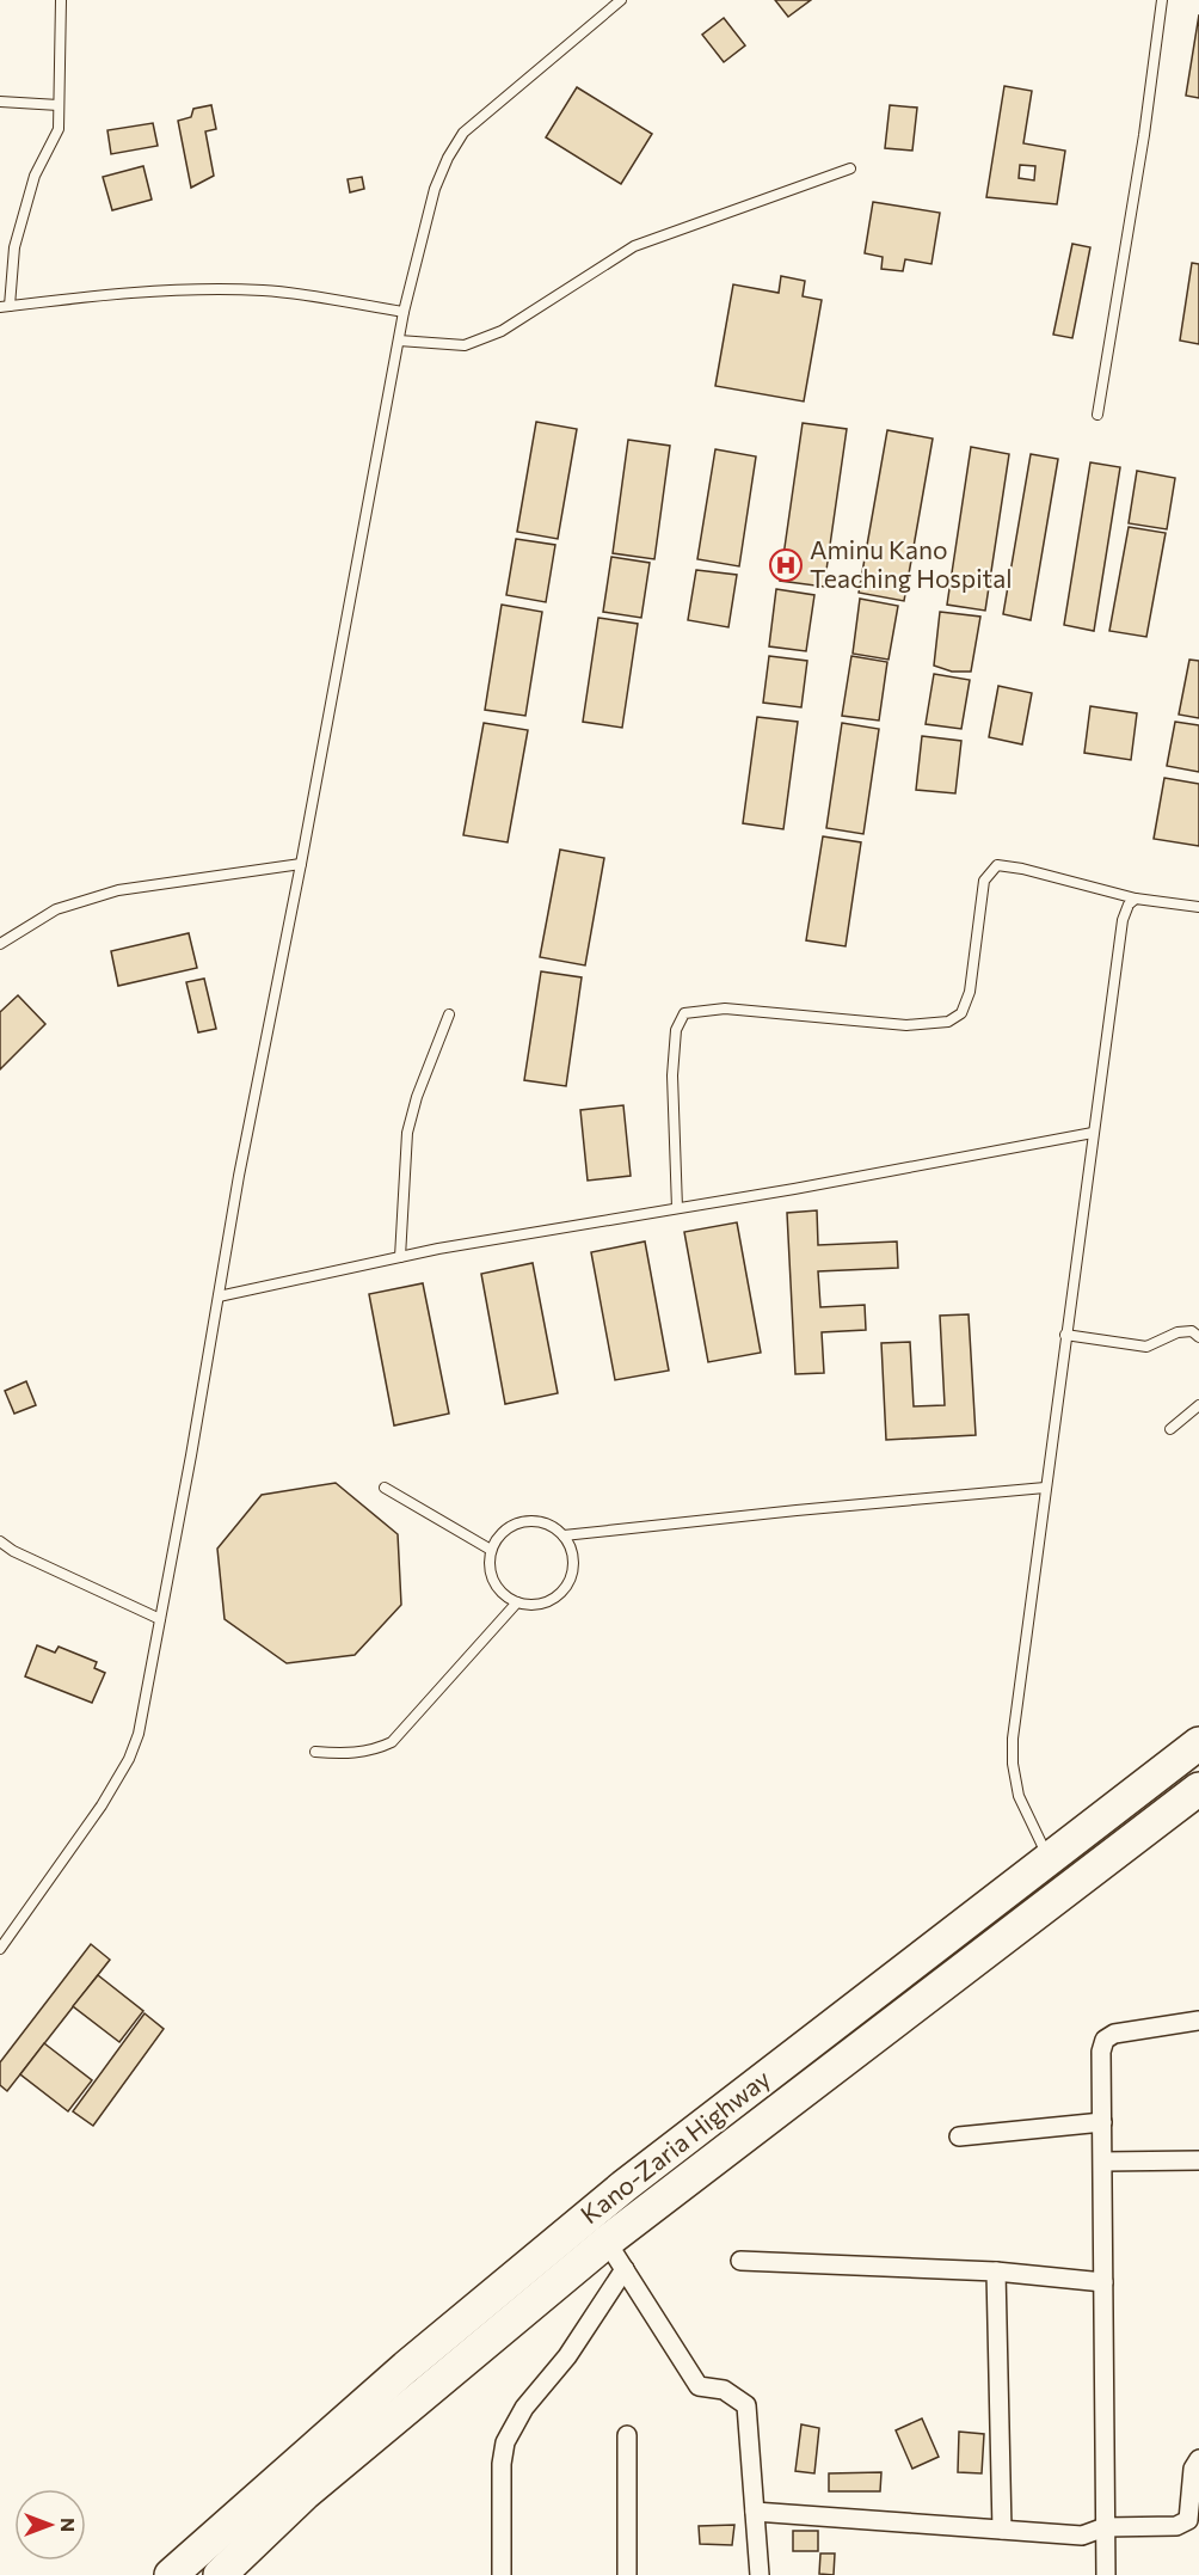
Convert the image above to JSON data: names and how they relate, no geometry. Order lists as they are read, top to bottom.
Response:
{
  "streets": {
    "highway": ["Kano-Zaria Highway"]
  },
  "places": {
    "hospital": ["Aminu Kano Teaching Hospital"]
  },
  "north": "right"
}
